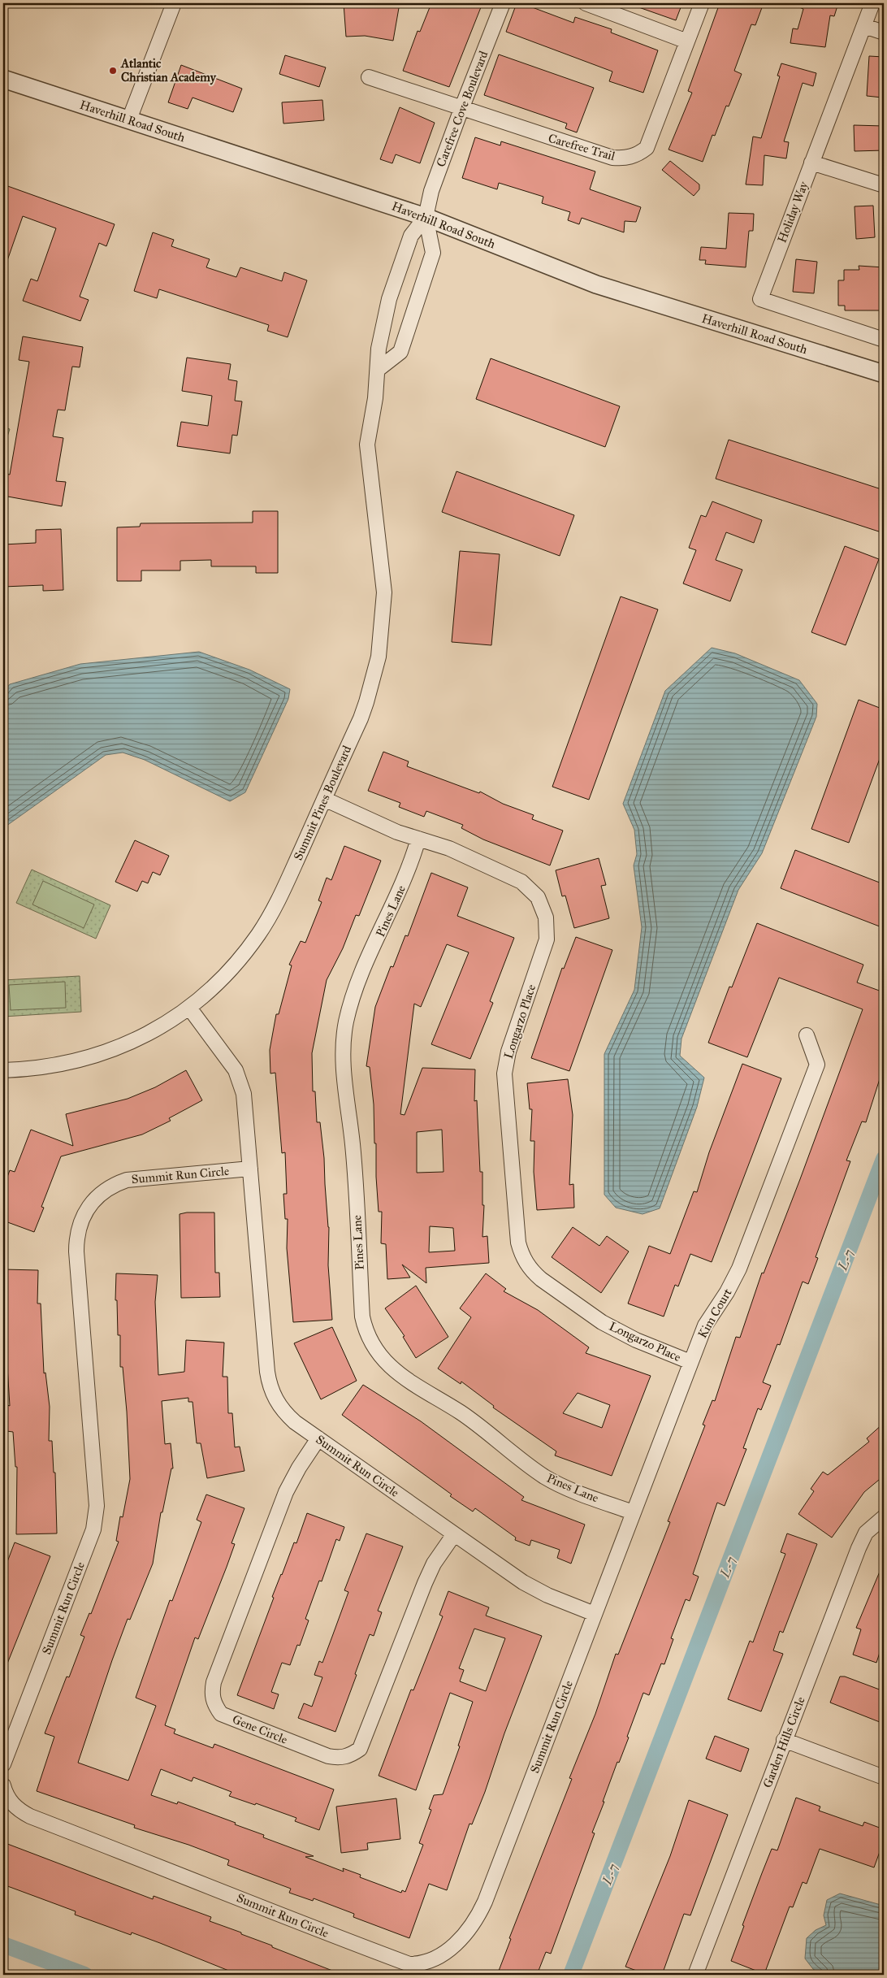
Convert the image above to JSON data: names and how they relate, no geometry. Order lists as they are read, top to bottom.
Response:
{
  "streets": {
    "street": [
      "Carefree Cove Boulevard",
      "Haverhill Road South",
      "Carefree Trail",
      "Holiday Way",
      "Summit Pines Boulevard",
      "Pines Lane",
      "Longarzo Place",
      "Summit Run Circle",
      "Kim Court",
      "Gene Circle",
      "Garden Hills Circle"
    ]
  },
  "crossings": [
    ["Carefree Cove Boulevard", "Haverhill Road South"],
    ["Carefree Cove Boulevard", "Carefree Trail"],
    ["Carefree Cove Boulevard", "Summit Pines Boulevard"],
    ["Haverhill Road South", "Summit Pines Boulevard"],
    ["Summit Pines Boulevard", "Longarzo Place"],
    ["Summit Pines Boulevard", "Summit Run Circle"],
    ["Pines Lane", "Longarzo Place"],
    ["Pines Lane", "Kim Court"],
    ["Longarzo Place", "Kim Court"],
    ["Summit Run Circle", "Kim Court"],
    ["Summit Run Circle", "Gene Circle"]
  ],
  "water": ["L-7"],
  "places": ["Atlantic Christian Academy"]
}
